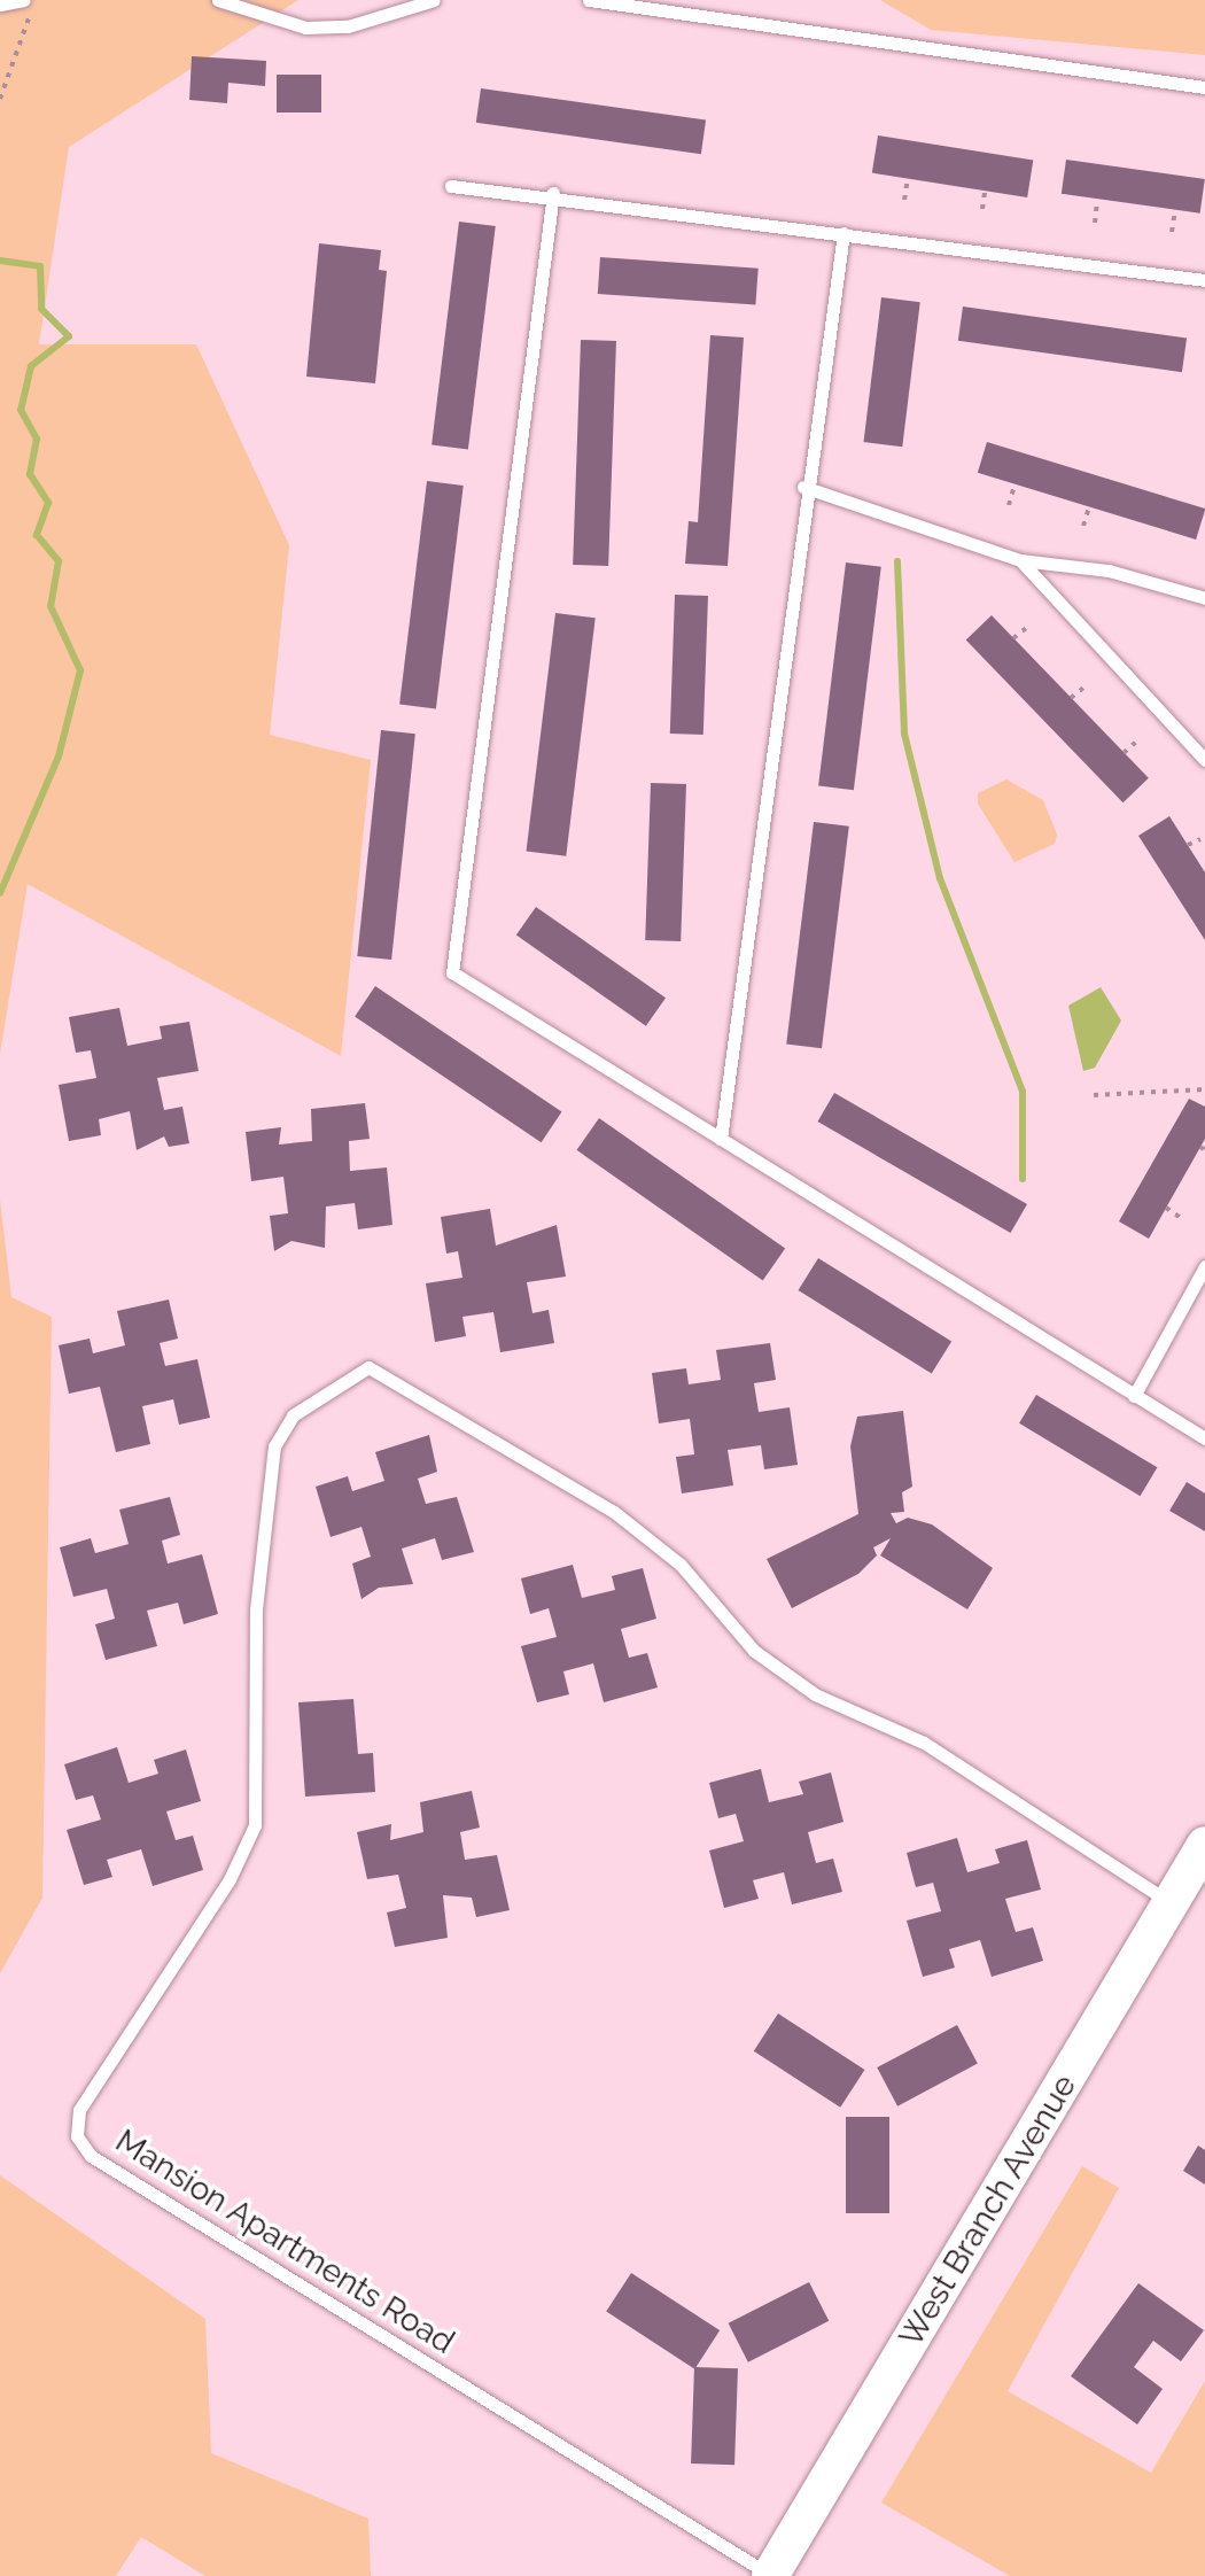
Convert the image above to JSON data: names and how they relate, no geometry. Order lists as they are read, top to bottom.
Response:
{
  "streets": {
    "street": ["West Branch Avenue"],
    "lane": ["Mansion Apartments Road"]
  },
  "crossings": [
    ["West Branch Avenue", "Mansion Apartments Road"]
  ]
}
